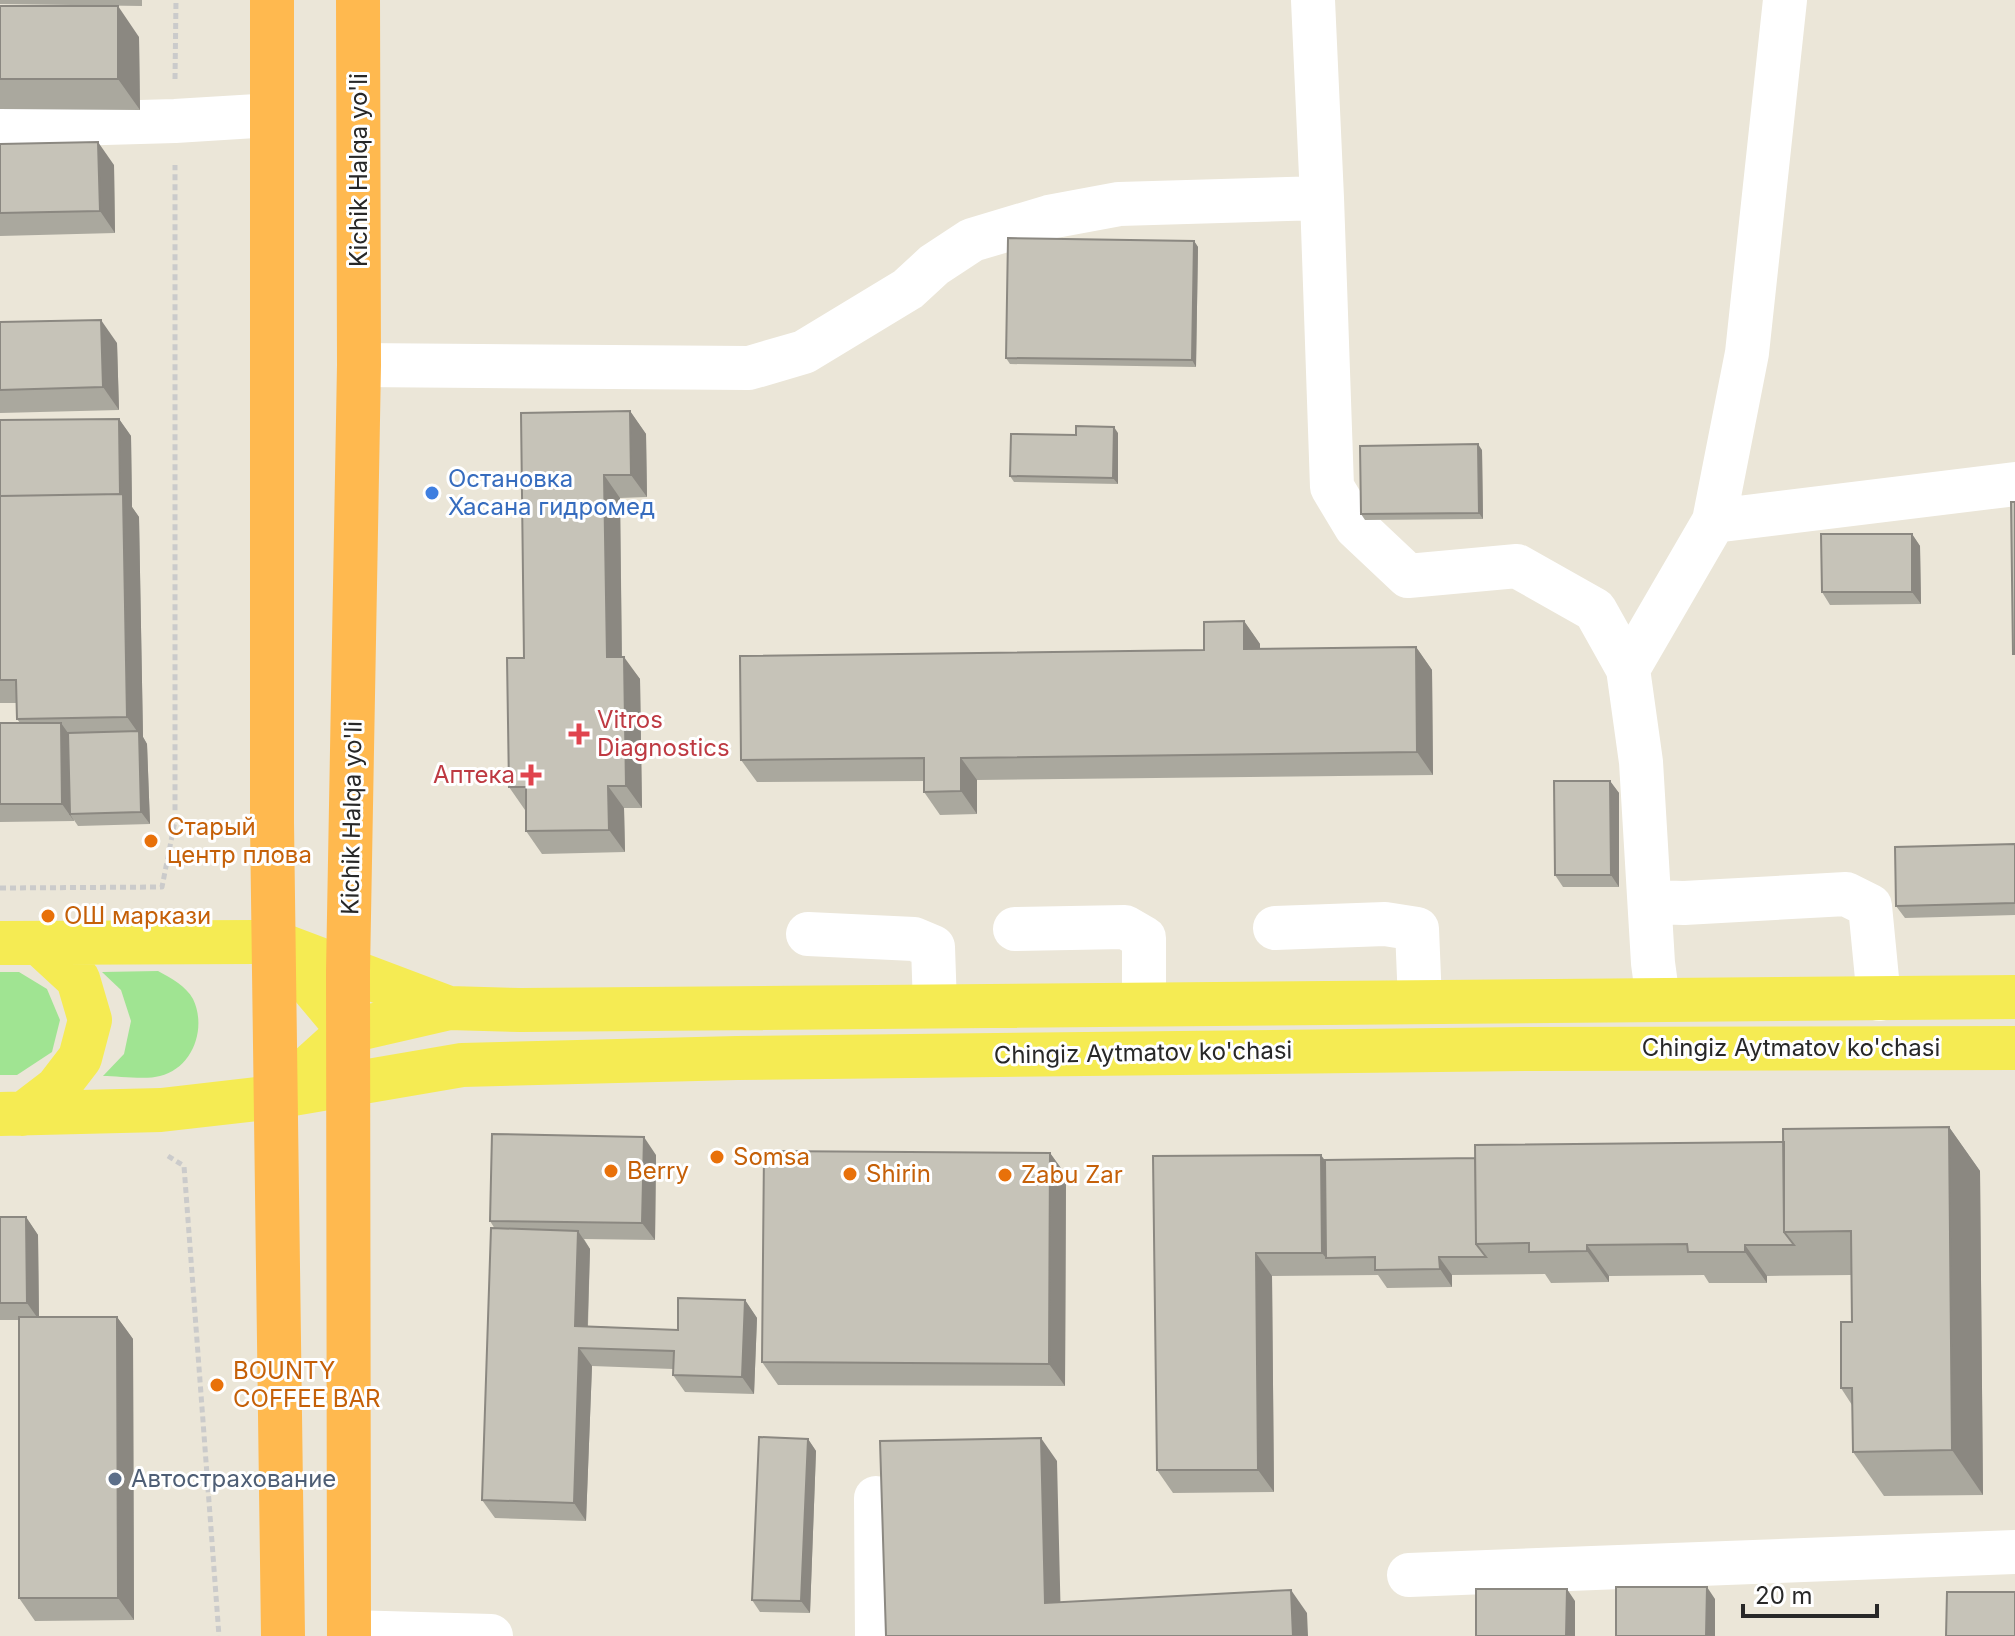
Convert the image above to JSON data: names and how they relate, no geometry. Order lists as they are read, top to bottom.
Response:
{
  "streets": {
    "highway": ["Kichik Halqa yo'li"],
    "main road": ["Chingiz Aytmatov ko'chasi"]
  },
  "crossings": [
    ["Kichik Halqa yo'li", "Chingiz Aytmatov ko'chasi"]
  ],
  "places": {
    "other": [
      "Остановка Хасана гидромед",
      "Старый центр плова",
      "ОШ маркази",
      "Somsa",
      "Berry",
      "Shirin",
      "Zabu Zar",
      "BOUNTY COFFEE BAR",
      "Автострахование"
    ],
    "health": ["Vitros Diagnostics", "Аптека"]
  },
  "scale_bar": "20 m"
}
